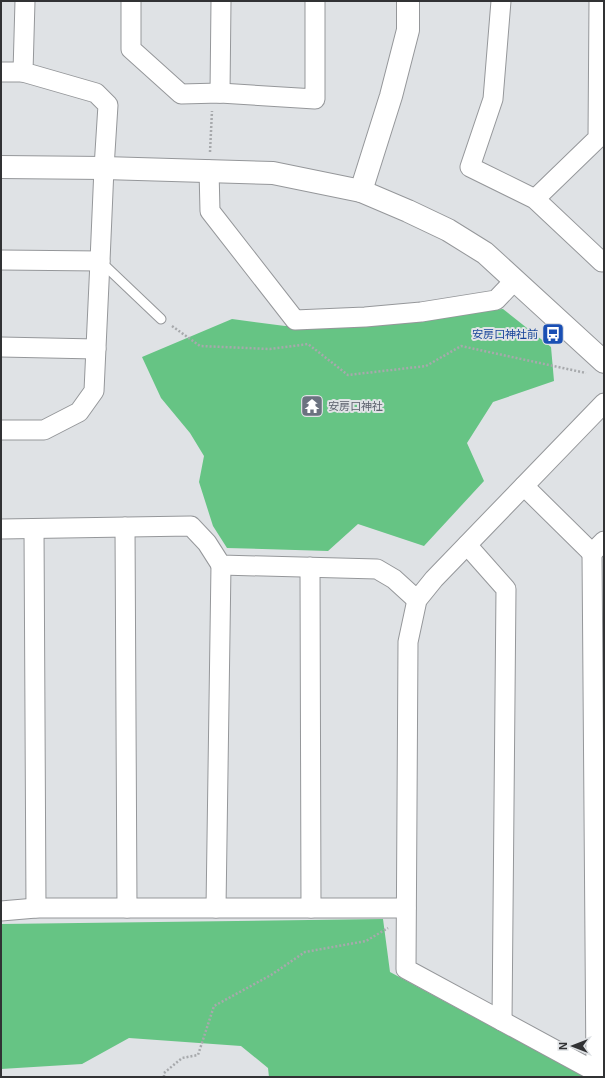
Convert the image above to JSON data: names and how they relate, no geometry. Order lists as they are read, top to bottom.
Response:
{
  "places": {
    "bus stop": ["安房口神社前"],
    "temple": ["安房口神社"]
  },
  "north": "left"
}
